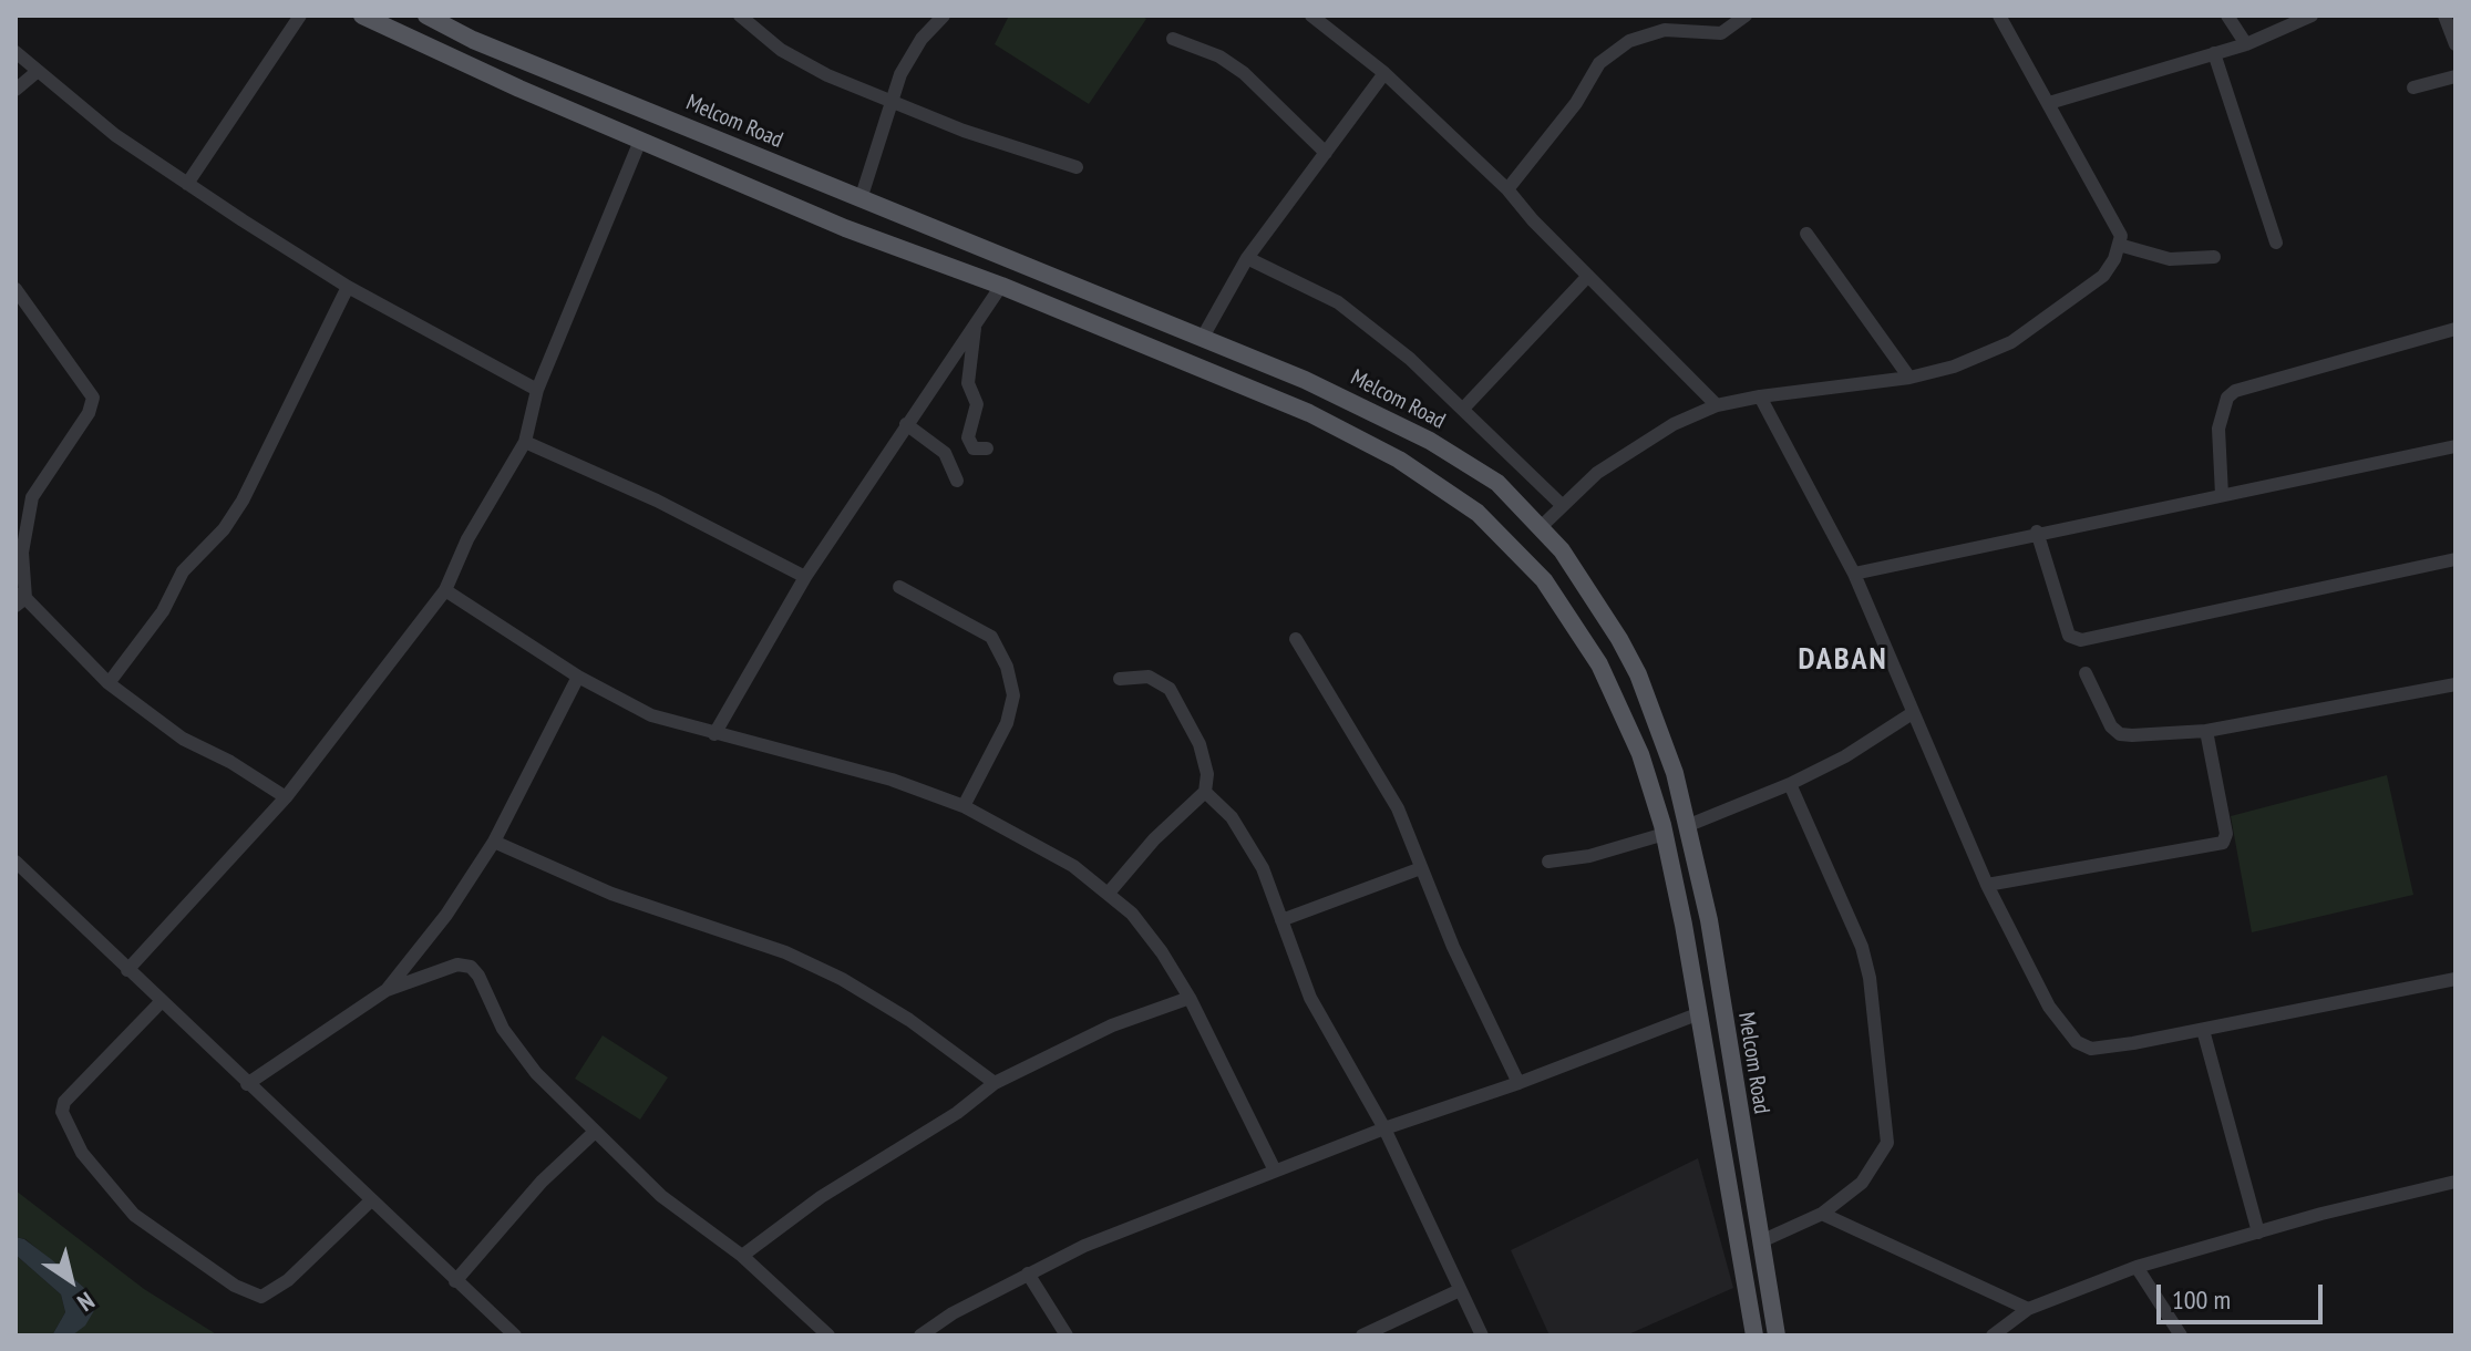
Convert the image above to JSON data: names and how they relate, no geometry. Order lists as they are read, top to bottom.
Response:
{
  "streets": {
    "main road": ["Melcom Road"]
  },
  "districts": ["DABAN"],
  "scale_bar": "100 m",
  "north": "bottom right"
}
